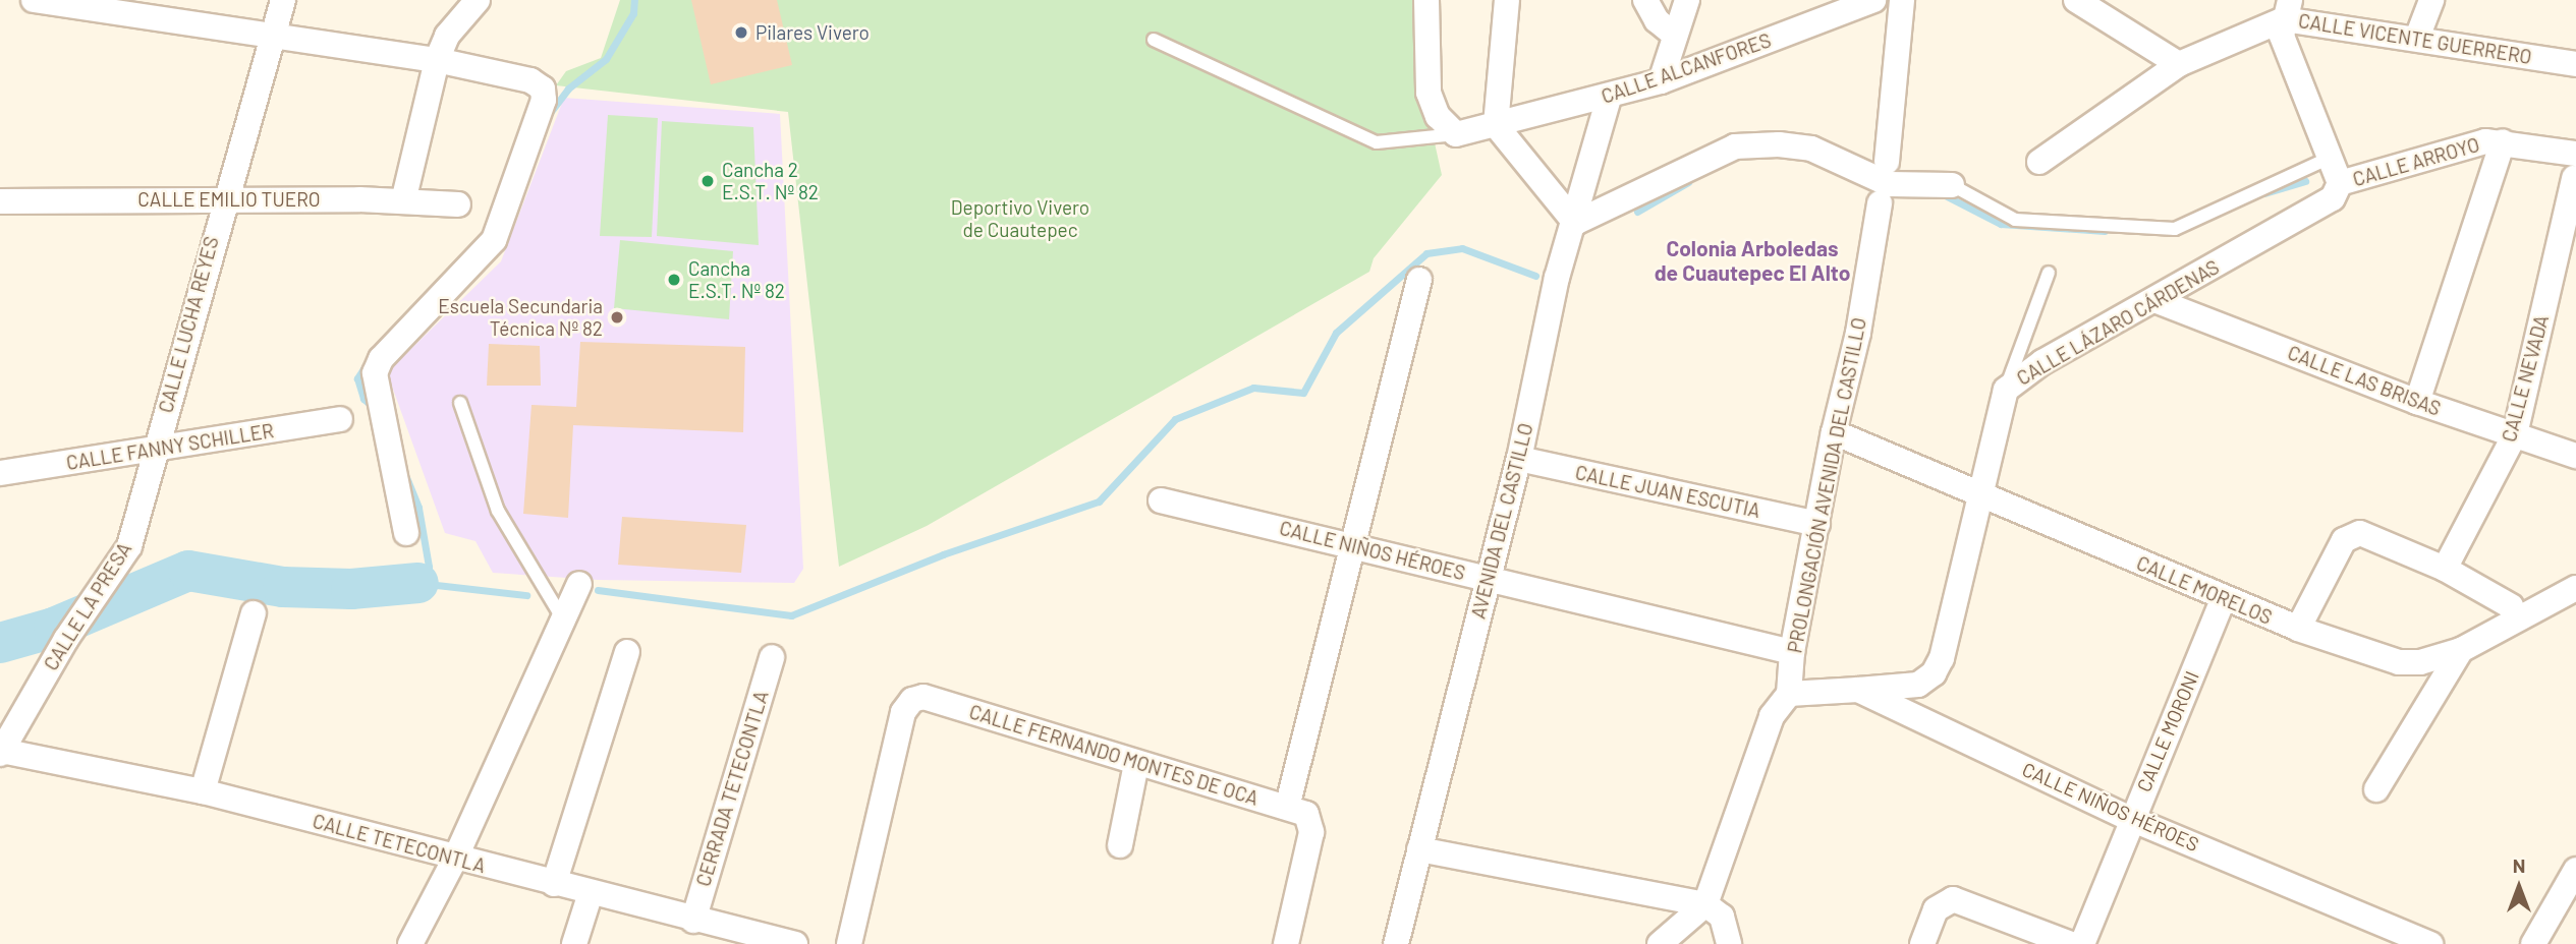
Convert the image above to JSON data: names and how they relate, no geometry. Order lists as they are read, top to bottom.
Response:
{
  "streets": {
    "street": [
      "CALLE VICENTE GUERRERO",
      "CALLE ALCANFORES",
      "CALLE ARROYO",
      "CALLE EMILIO TUERO",
      "CALLE LÁZARO CÁRDENAS",
      "CALLE LUCHA REYES",
      "CALLE NEVADA",
      "CALLE LAS BRISAS",
      "CALLE FANNY SCHILLER",
      "PROLONGACIÓN AVENIDA DEL CASTILLO",
      "CALLE JUAN ESCUTIA",
      "AVENIDA DEL CASTILLO",
      "CALLE NIÑOS HÉROES",
      "CALLE MORELOS",
      "CALLE LA PRESA",
      "CALLE MORONI",
      "CALLE FERNANDO MONTES DE OCA",
      "CERRADA TETECONTLA",
      "CALLE TETECONTLA"
    ]
  },
  "crossings": [
    ["CALLE ALCANFORES", "AVENIDA DEL CASTILLO"],
    ["CALLE ARROYO", "CALLE LÁZARO CÁRDENAS"],
    ["CALLE ARROYO", "CALLE NEVADA"],
    ["CALLE EMILIO TUERO", "CALLE LUCHA REYES"],
    ["CALLE LÁZARO CÁRDENAS", "CALLE LAS BRISAS"],
    ["CALLE LÁZARO CÁRDENAS", "CALLE NIÑOS HÉROES"],
    ["CALLE LÁZARO CÁRDENAS", "CALLE MORELOS"],
    ["CALLE LUCHA REYES", "CALLE FANNY SCHILLER"],
    ["CALLE LUCHA REYES", "CALLE LA PRESA"],
    ["CALLE NEVADA", "CALLE LAS BRISAS"],
    ["CALLE FANNY SCHILLER", "CALLE LA PRESA"],
    ["PROLONGACIÓN AVENIDA DEL CASTILLO", "CALLE JUAN ESCUTIA"],
    ["PROLONGACIÓN AVENIDA DEL CASTILLO", "CALLE NIÑOS HÉROES"],
    ["PROLONGACIÓN AVENIDA DEL CASTILLO", "CALLE MORELOS"],
    ["CALLE JUAN ESCUTIA", "AVENIDA DEL CASTILLO"],
    ["AVENIDA DEL CASTILLO", "CALLE NIÑOS HÉROES"],
    ["CALLE NIÑOS HÉROES", "CALLE MORONI"],
    ["CALLE MORELOS", "CALLE MORONI"],
    ["CALLE LA PRESA", "CALLE TETECONTLA"],
    ["CERRADA TETECONTLA", "CALLE TETECONTLA"]
  ],
  "districts": ["Colonia Arboledas de Cuautepec El Alto"],
  "parks": ["Deportivo Vivero de Cuautepec"],
  "places": [
    "Pilares Vivero",
    "Cancha 2 E.S.T. Nº 82",
    "Cancha E.S.T. Nº 82",
    "Escuela Secundaria Técnica Nº 82"
  ],
  "north": "top"
}
